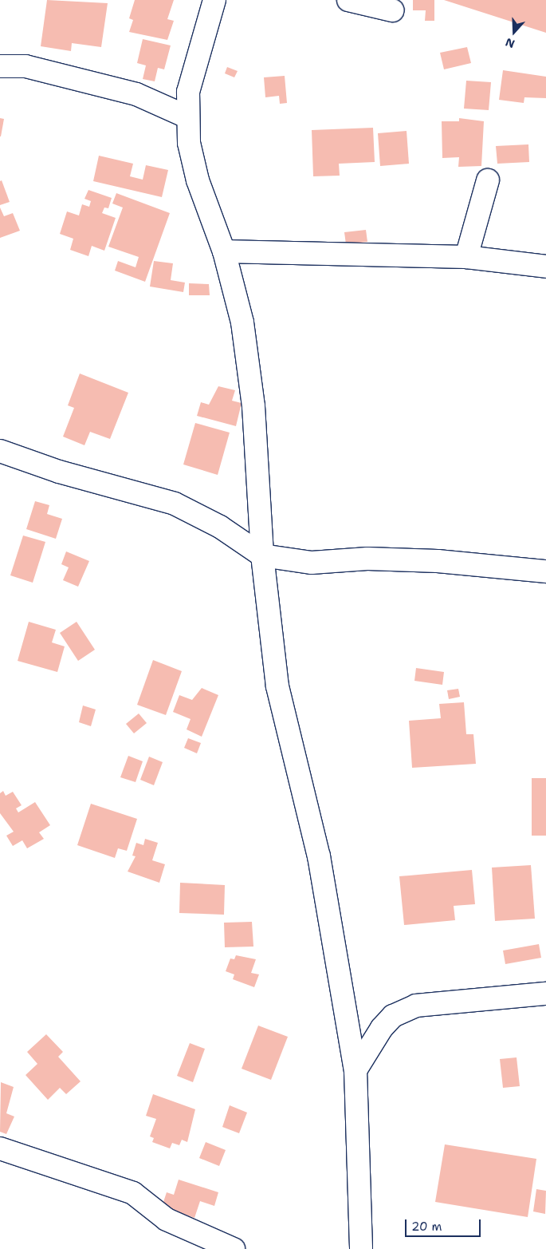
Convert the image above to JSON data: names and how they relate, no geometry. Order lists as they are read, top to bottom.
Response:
{
  "scale_bar": "20 m",
  "north": "bottom"
}
